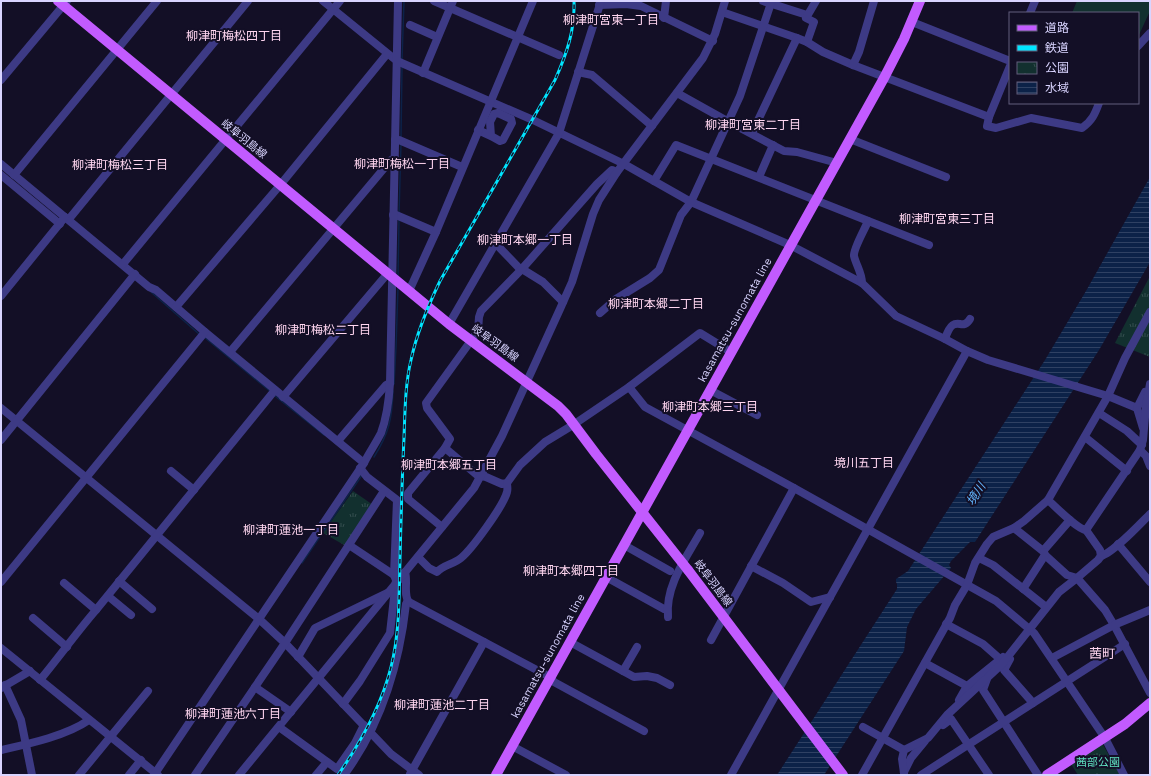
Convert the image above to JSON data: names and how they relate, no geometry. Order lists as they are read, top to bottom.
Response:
{
  "streets": {
    "main road": ["岐阜羽島線", "kasamatsu-sunomata line"]
  },
  "crossings": [
    ["岐阜羽島線", "kasamatsu-sunomata line"]
  ],
  "districts": [
    "柳津町宮東一丁目",
    "柳津町梅松四丁目",
    "柳津町宮東二丁目",
    "柳津町梅松一丁目",
    "柳津町梅松三丁目",
    "柳津町宮東三丁目",
    "柳津町本郷一丁目",
    "柳津町本郷二丁目",
    "柳津町梅松二丁目",
    "柳津町本郷三丁目",
    "境川五丁目",
    "柳津町本郷五丁目",
    "柳津町蓮池一丁目",
    "柳津町本郷四丁目",
    "茜町",
    "柳津町蓮池二丁目",
    "柳津町蓮池六丁目"
  ],
  "water": ["境川"],
  "parks": ["茜部公園"],
  "legend": [
    "道路",
    "鉄道",
    "公園",
    "水域"
  ]
}
